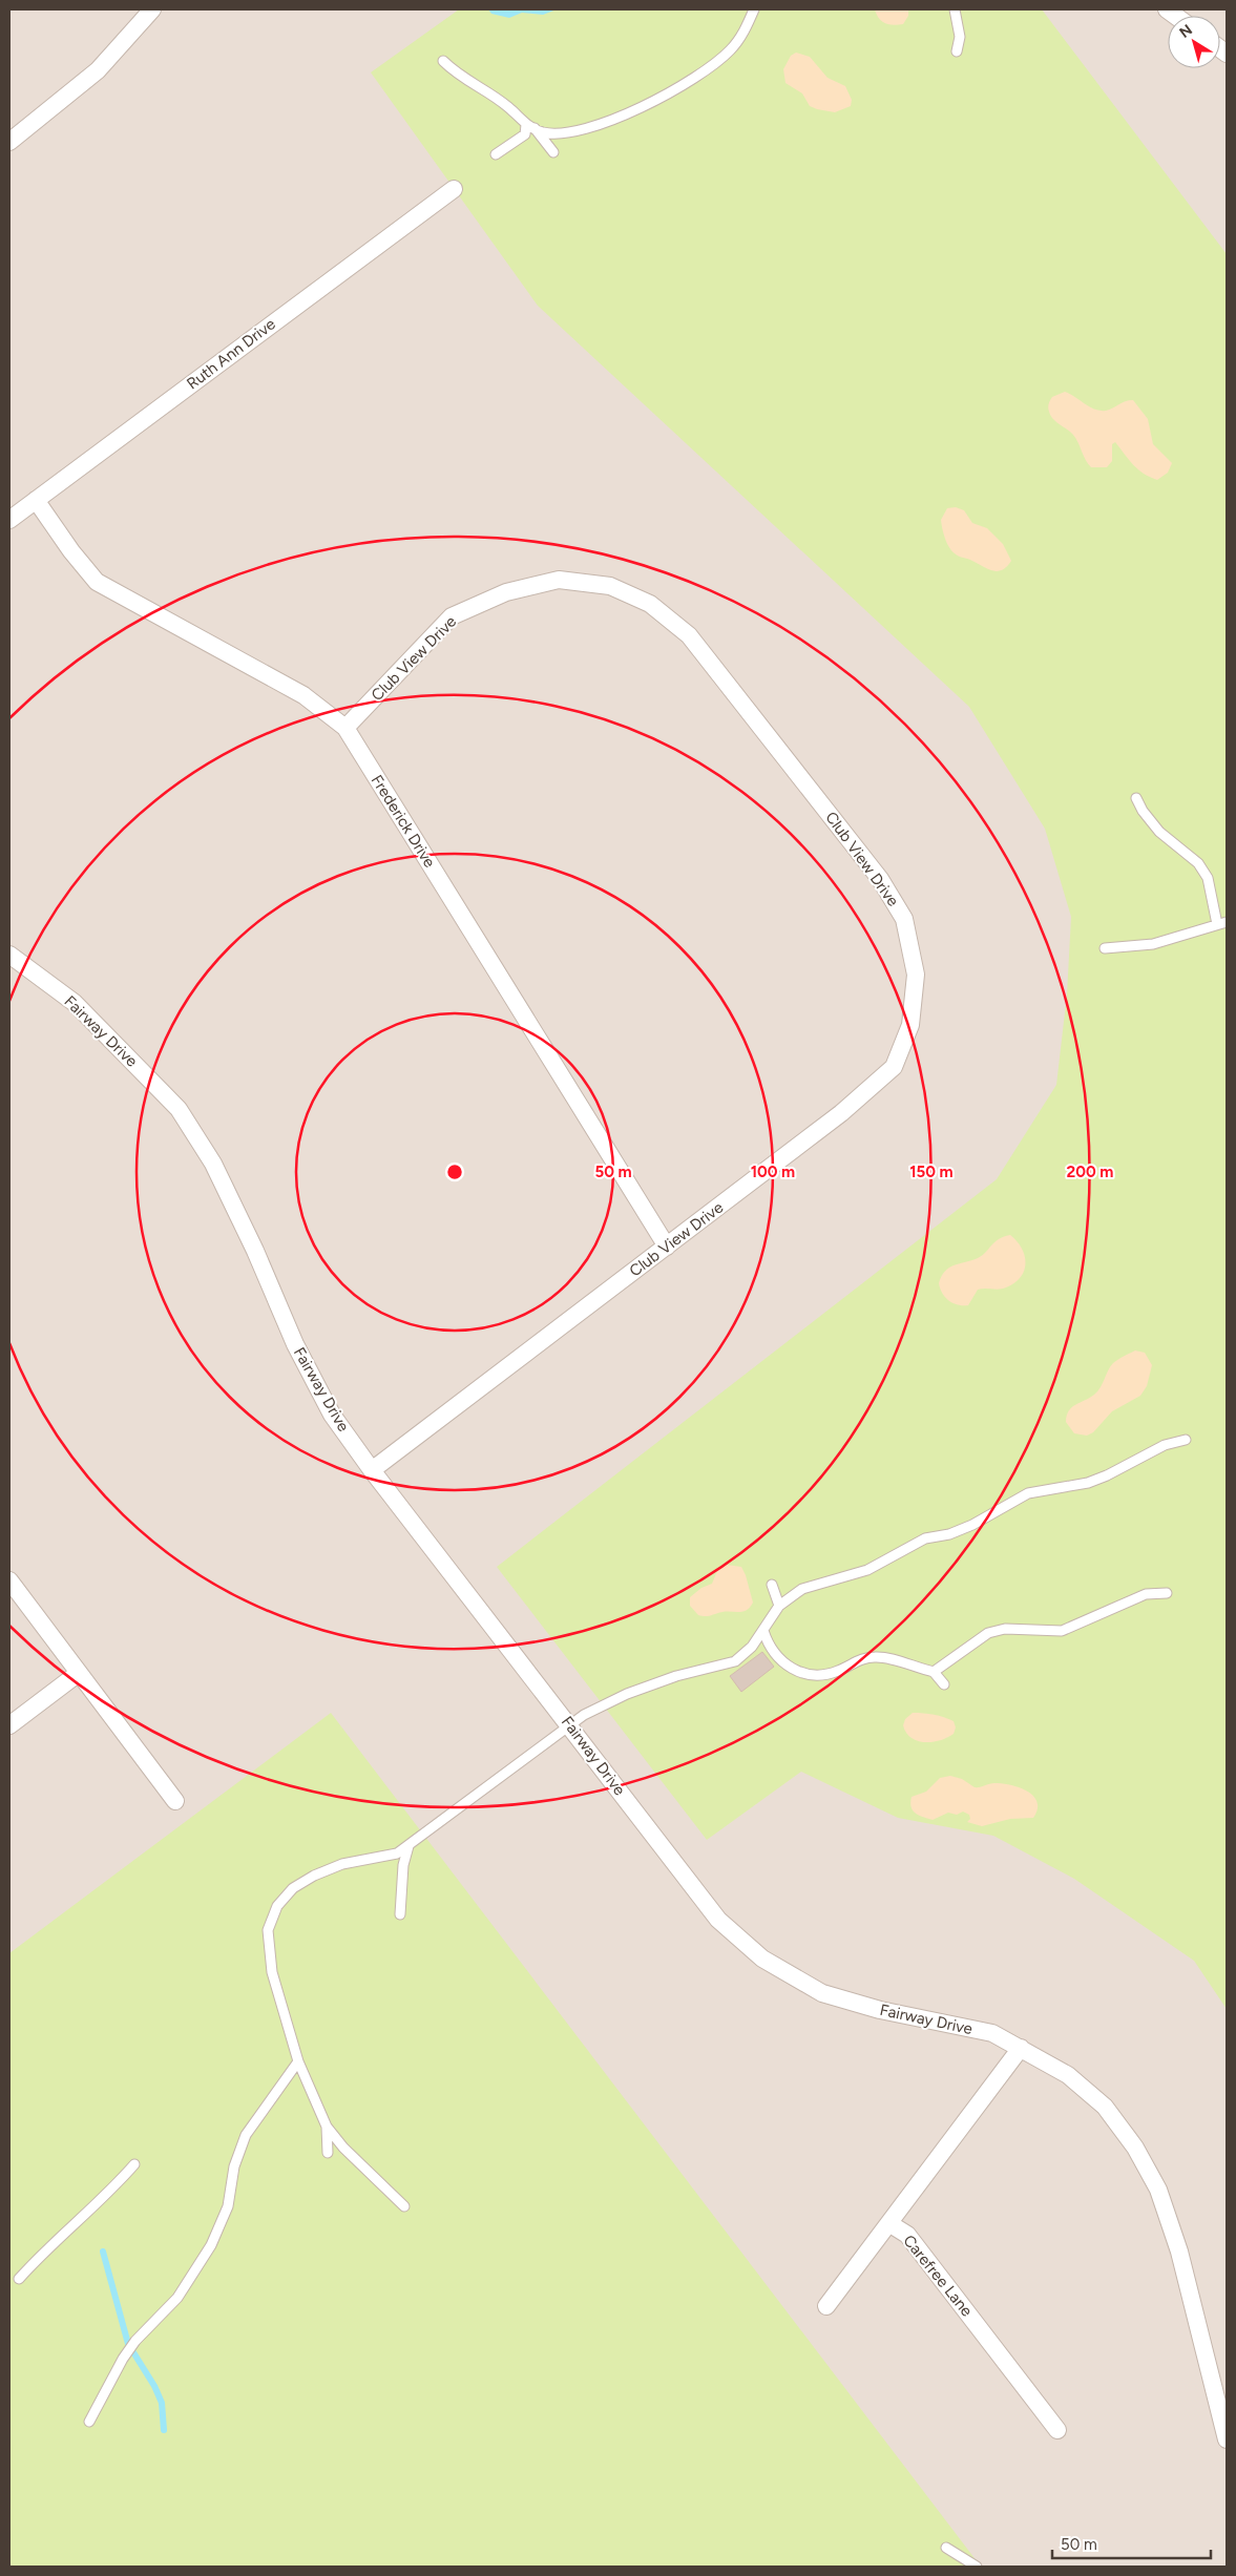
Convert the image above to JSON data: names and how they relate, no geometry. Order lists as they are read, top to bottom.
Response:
{
  "streets": {
    "street": [
      "Ruth Ann Drive",
      "Club View Drive",
      "Frederick Drive",
      "Fairway Drive",
      "Carefree Lane"
    ]
  },
  "crossings": [
    ["Ruth Ann Drive", "Frederick Drive"],
    ["Club View Drive", "Frederick Drive"],
    ["Club View Drive", "Fairway Drive"],
    ["Fairway Drive", "Carefree Lane"]
  ],
  "scale_bar": "50 m",
  "north": "top left",
  "rings": [
    "50 m",
    "100 m",
    "150 m",
    "200 m"
  ]
}
